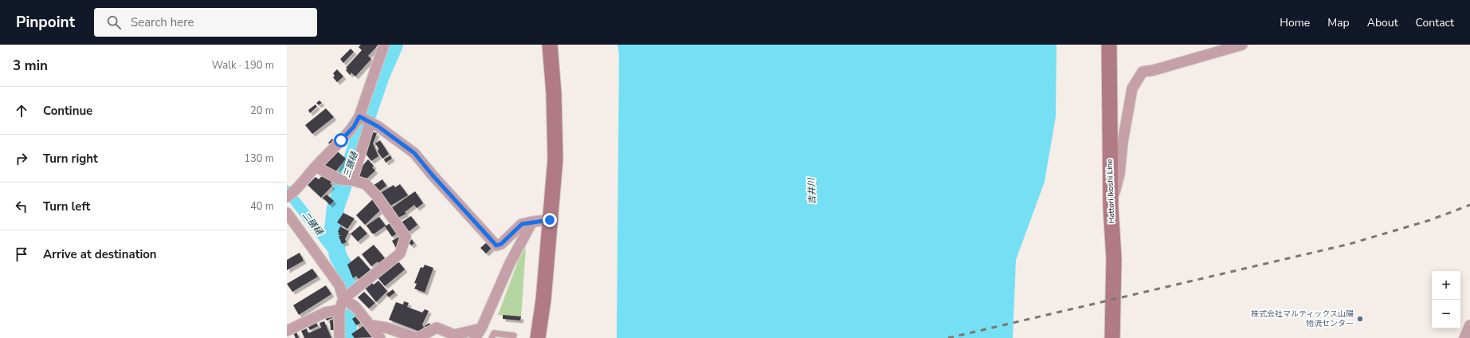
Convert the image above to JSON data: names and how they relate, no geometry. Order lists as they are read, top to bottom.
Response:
{
  "streets": {
    "street": ["Hattori Ikoshi Line"]
  },
  "water": ["三膳樋", "吉井川", "二膳樋"],
  "places": ["株式会社マルティックス山陽 物流センター"],
  "page": {
    "header": "Pinpoint",
    "search": "Search here",
    "nav": [
      "Home",
      "Map",
      "About",
      "Contact"
    ],
    "heading": ["3 min", "Walk · 190 m"],
    "list": [
      ["Continue", "20 m"],
      ["Turn right", "130 m"],
      ["Turn left", "40 m"],
      "Arrive at destination"
    ],
    "map_buttons": ["+", "−"]
  }
}
